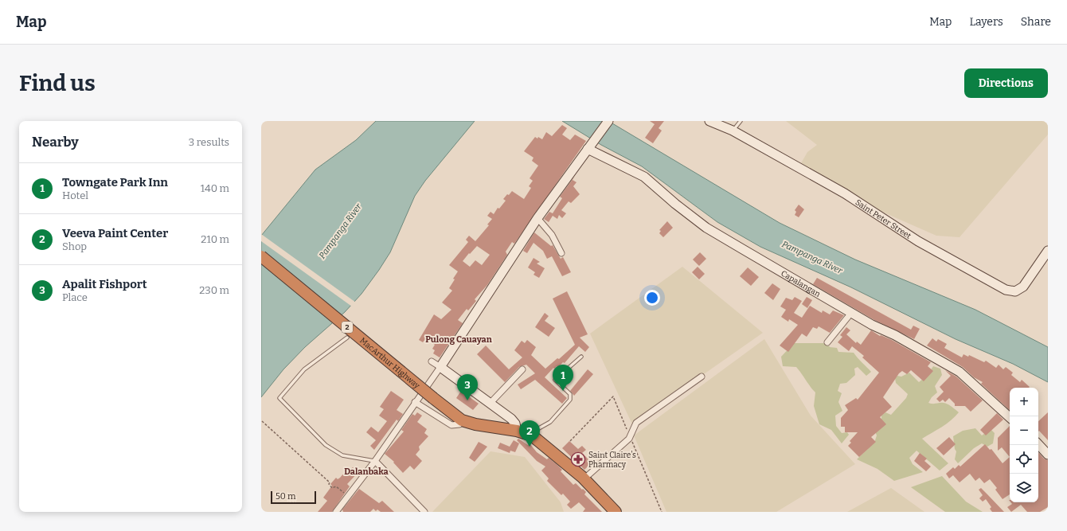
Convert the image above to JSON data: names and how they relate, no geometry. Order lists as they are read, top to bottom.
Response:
{
  "streets": {
    "highway": ["2", "MacArthur Highway"],
    "main road": ["Saint Peter Street", "Capalangan"]
  },
  "districts": ["Pulong Cauayan", "Dalanbaka"],
  "water": ["Pampanga River"],
  "places": {
    "pharmacy": ["Saint Claire's Pharmacy"]
  },
  "scale_bar": "50 m",
  "page": {
    "header": "Map",
    "nav": ["Map", "Layers", "Share"],
    "buttons": "Directions",
    "title": "Find us",
    "heading": ["Nearby", "3 results"],
    "list": [
      {
        "mark": "1",
        "name": "Towngate Park Inn",
        "note": "Hotel",
        "value": "140 m"
      },
      {
        "mark": "2",
        "name": "Veeva Paint Center",
        "note": "Shop",
        "value": "210 m"
      },
      {
        "mark": "3",
        "name": "Apalit Fishport",
        "note": "Place",
        "value": "230 m"
      }
    ],
    "pins": ["1", "3", "2"],
    "map_buttons": ["+", "−"],
    "scale": "50 m"
  }
}
